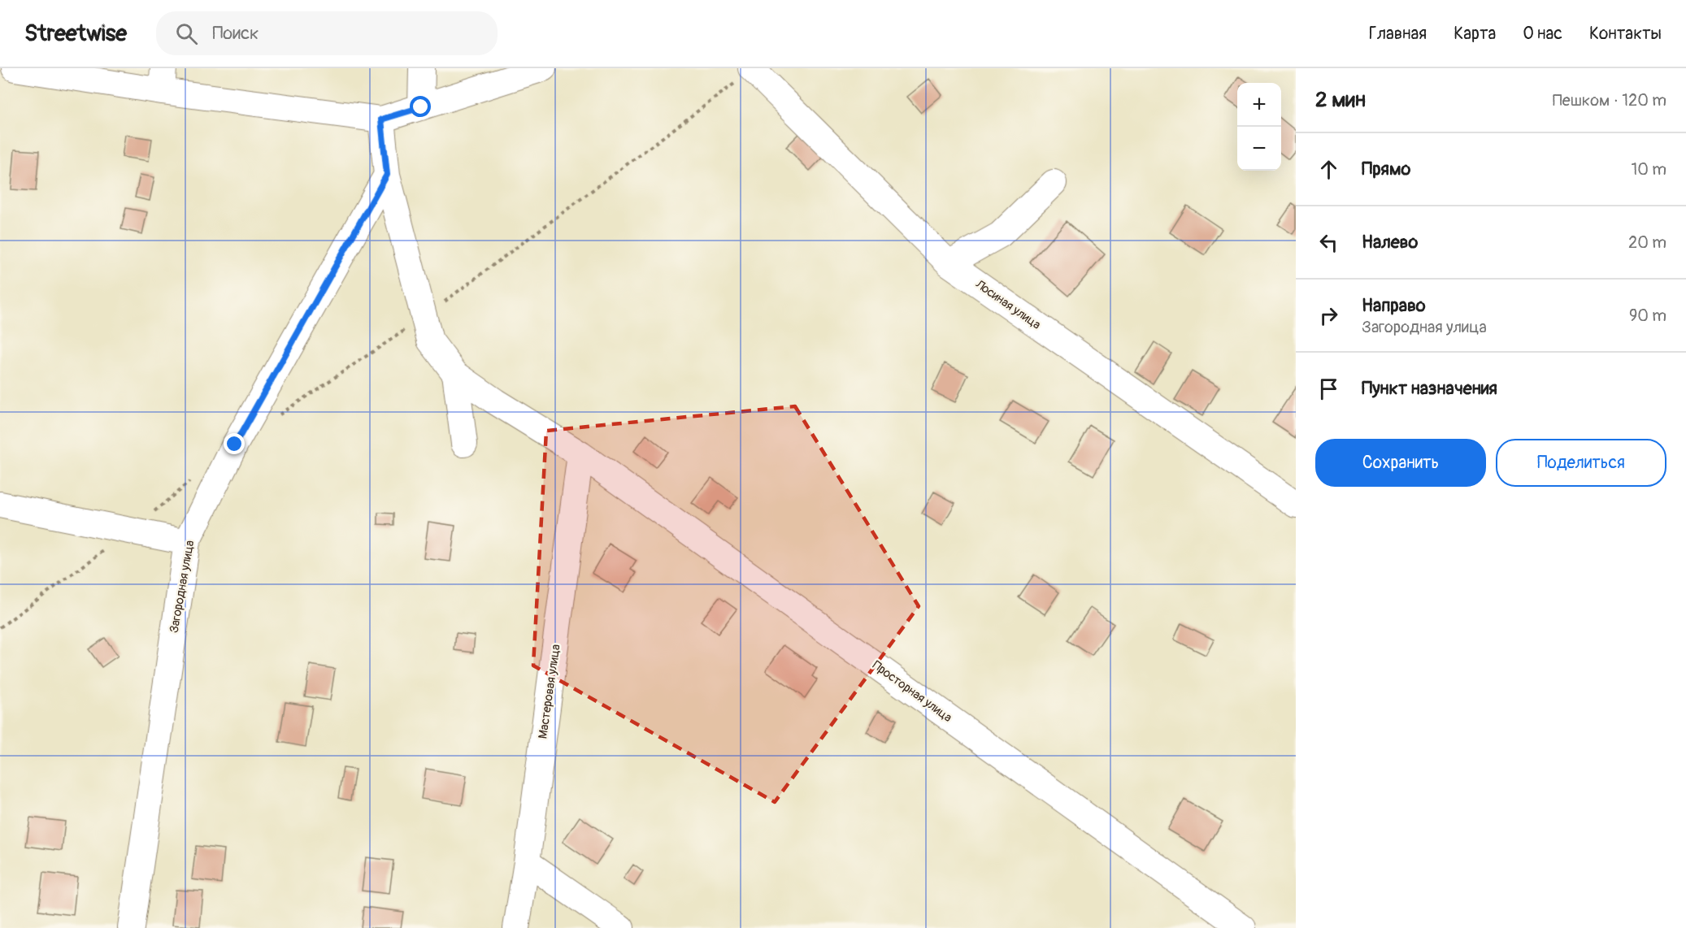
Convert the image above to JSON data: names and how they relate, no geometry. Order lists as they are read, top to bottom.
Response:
{
  "streets": {
    "street": [
      "Лосиная улица",
      "Загородная улица",
      "Мастеровая улица",
      "Просторная улица"
    ]
  },
  "crossings": [
    ["Мастеровая улица", "Просторная улица"]
  ],
  "page": {
    "header": "Streetwise",
    "search": "Поиск",
    "nav": [
      "Главная",
      "Карта",
      "О нас",
      "Контакты"
    ],
    "heading": ["2 мин", "Пешком · 120 m"],
    "map_buttons": ["+", "−"],
    "list": [
      ["Прямо", "10 m"],
      ["Налево", "20 m"],
      ["Направо", "Загородная улица", "90 m"],
      "Пункт назначения"
    ],
    "buttons": ["Сохранить", "Поделиться"]
  }
}
